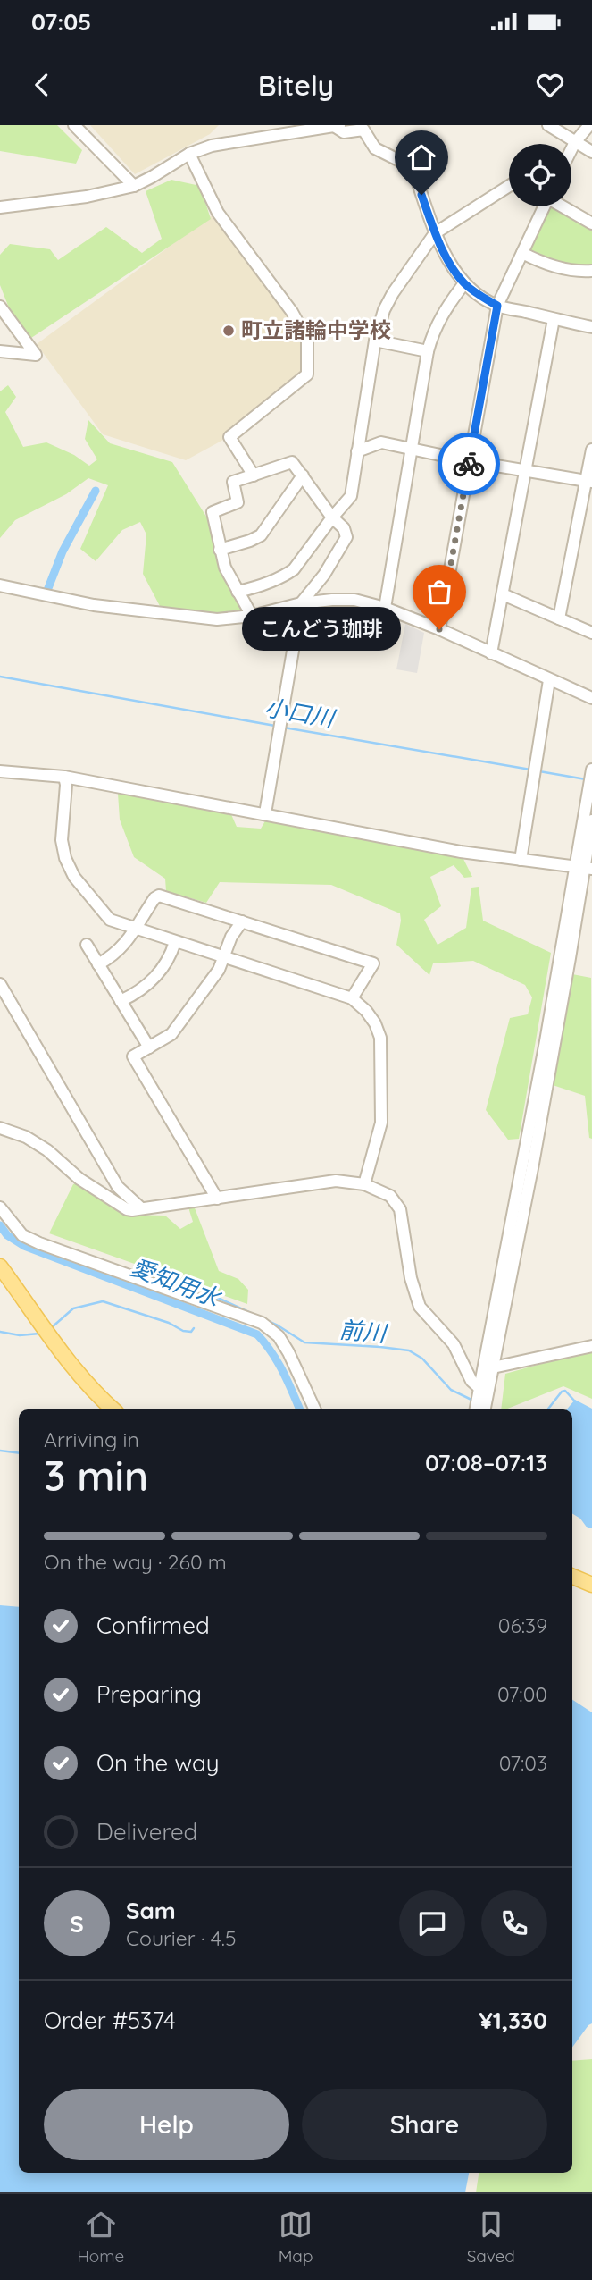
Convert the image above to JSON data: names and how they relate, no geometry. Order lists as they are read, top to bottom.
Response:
{
  "water": ["小口川", "愛知用水", "前川"],
  "places": ["町立諸輪中学校", "こんどう珈琲"],
  "page": {
    "status": "07:05",
    "header": "Bitely",
    "bubble": "こんどう珈琲",
    "heading": ["3 min", "Arriving in", "07:08–07:13"],
    "panel": [
      "Sam",
      "Courier · 4.5",
      "Order #5374",
      "¥1,330"
    ],
    "bar": "On the way · 260 m",
    "list": [
      ["Confirmed", "06:39"],
      ["Preparing", "07:00"],
      ["On the way", "07:03"],
      "Delivered"
    ],
    "round": "S",
    "buttons": ["Help", "Share"],
    "tabs": ["Home", "Map", "Saved"]
  }
}
